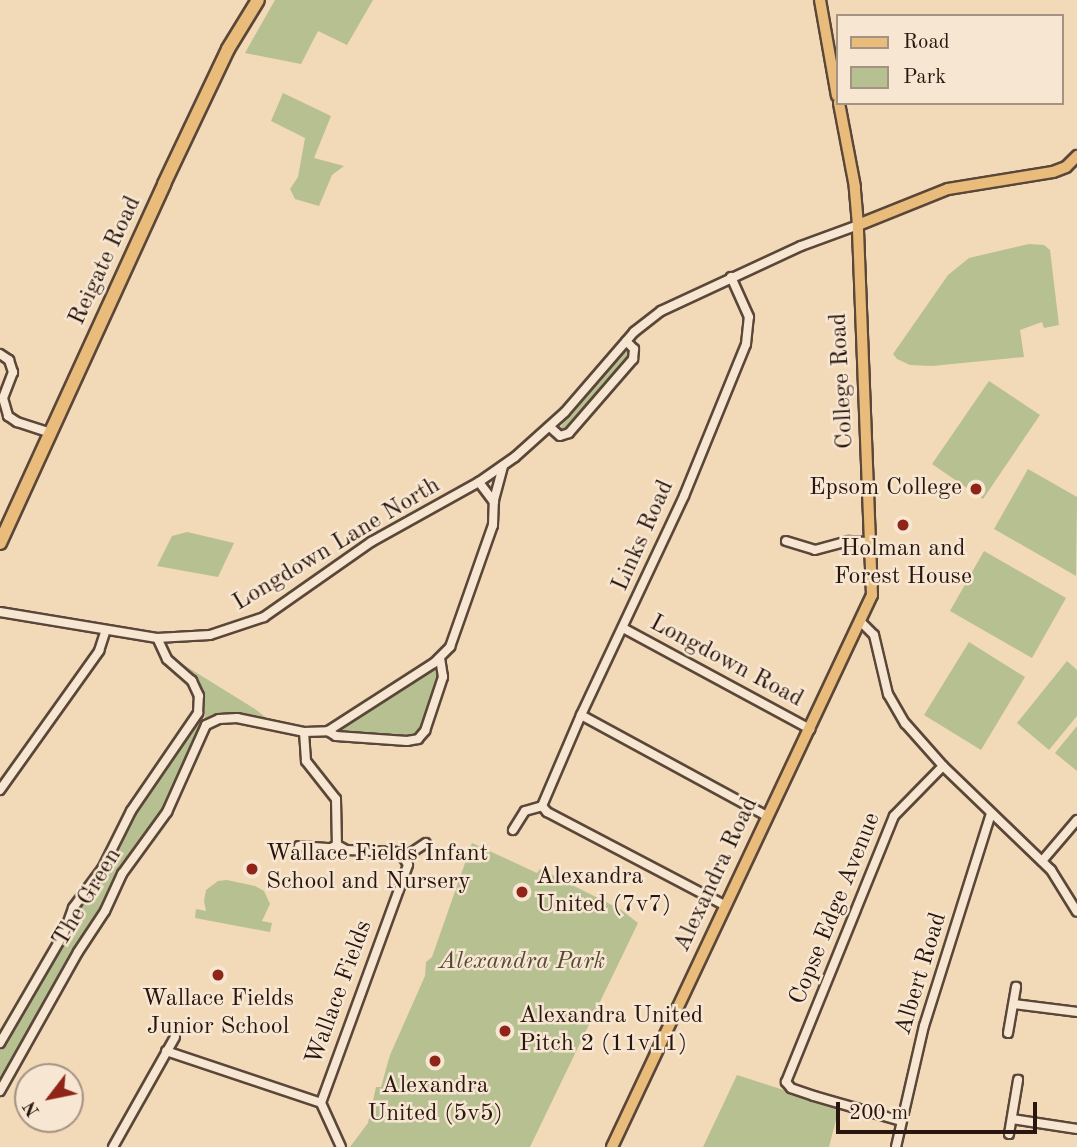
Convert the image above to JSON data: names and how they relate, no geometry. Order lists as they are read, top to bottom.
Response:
{
  "streets": {
    "highway": ["Reigate Road"],
    "main road": ["College Road", "Alexandra Road"],
    "street": [
      "Links Road",
      "Longdown Lane North",
      "Longdown Road",
      "The Green",
      "Copse Edge Avenue",
      "Albert Road",
      "Wallace Fields"
    ]
  },
  "crossings": [
    ["College Road", "Longdown Lane North"],
    ["College Road", "Alexandra Road"],
    ["Links Road", "Longdown Lane North"],
    ["Links Road", "Longdown Road"],
    ["Longdown Road", "Alexandra Road"],
    ["Copse Edge Avenue", "Albert Road"]
  ],
  "parks": ["Alexandra Park"],
  "places": [
    "Epsom College",
    "Holman and Forest House",
    "Wallace Fields Infant School and Nursery",
    "Alexandra United (7v7)",
    "Wallace Fields Junior School",
    "Alexandra United Pitch 2 (11v11)",
    "Alexandra United (5v5)"
  ],
  "legend": ["Road", "Park"],
  "scale_bar": "200 m",
  "north": "bottom left"
}
